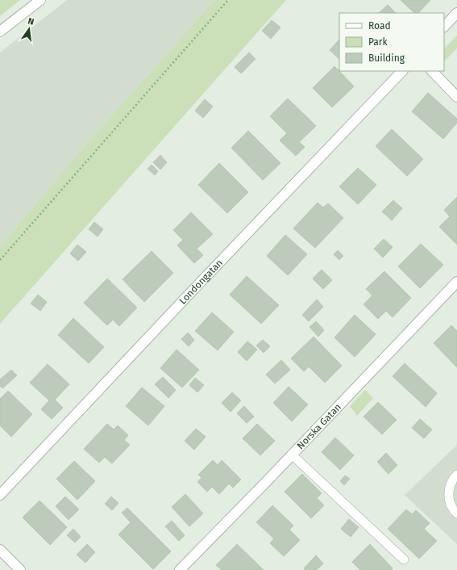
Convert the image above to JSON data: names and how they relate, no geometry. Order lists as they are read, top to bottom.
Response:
{
  "streets": {
    "street": ["Londongatan", "Norska Gatan"]
  },
  "legend": ["Road", "Park", "Building"],
  "north": "top"
}
